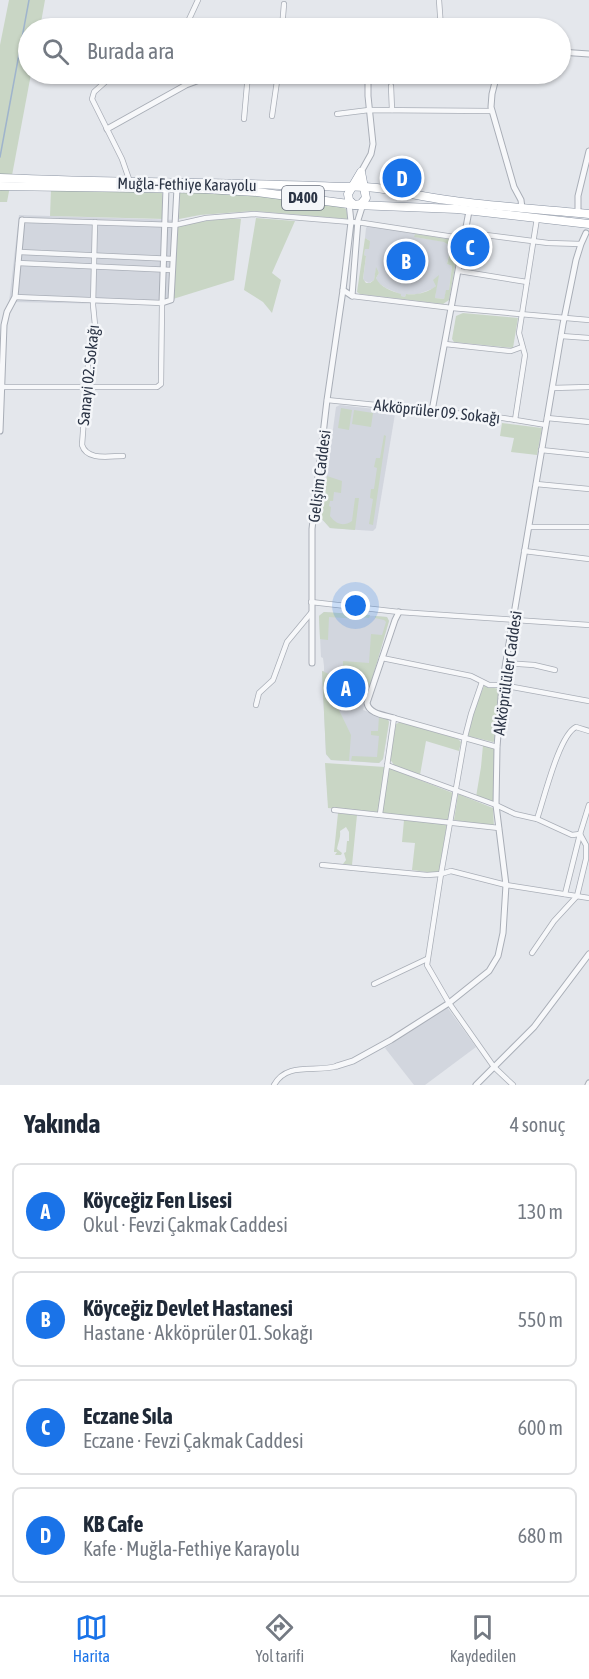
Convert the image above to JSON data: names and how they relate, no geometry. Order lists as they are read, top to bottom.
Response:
{
  "streets": {
    "highway": ["Muğla-Fethiye Karayolu", "D400"],
    "street": [
      "Sanayi 02. Sokağı",
      "Akköprüler 09. Sokağı",
      "Gelişim Caddesi",
      "Akköprülüler Caddesi"
    ]
  },
  "crossings": [
    ["Muğla-Fethiye Karayolu", "Gelişim Caddesi"],
    ["Akköprüler 09. Sokağı", "Gelişim Caddesi"],
    ["Akköprüler 09. Sokağı", "Akköprülüler Caddesi"]
  ],
  "page": {
    "search": "Burada ara",
    "pins": [
      "D",
      "C",
      "B",
      "A"
    ],
    "heading": ["Yakında", "4 sonuç"],
    "list": [
      {
        "mark": "A",
        "name": "Köyceğiz Fen Lisesi",
        "note": "Okul · Fevzi Çakmak Caddesi",
        "value": "130 m"
      },
      {
        "mark": "B",
        "name": "Köyceğiz Devlet Hastanesi",
        "note": "Hastane · Akköprüler 01. Sokağı",
        "value": "550 m"
      },
      {
        "mark": "C",
        "name": "Eczane Sıla",
        "note": "Eczane · Fevzi Çakmak Caddesi",
        "value": "600 m"
      },
      {
        "mark": "D",
        "name": "KB Cafe",
        "note": "Kafe · Muğla-Fethiye Karayolu",
        "value": "680 m"
      }
    ],
    "nav": ["Harita", "Yol tarifi", "Kaydedilen"]
  }
}
